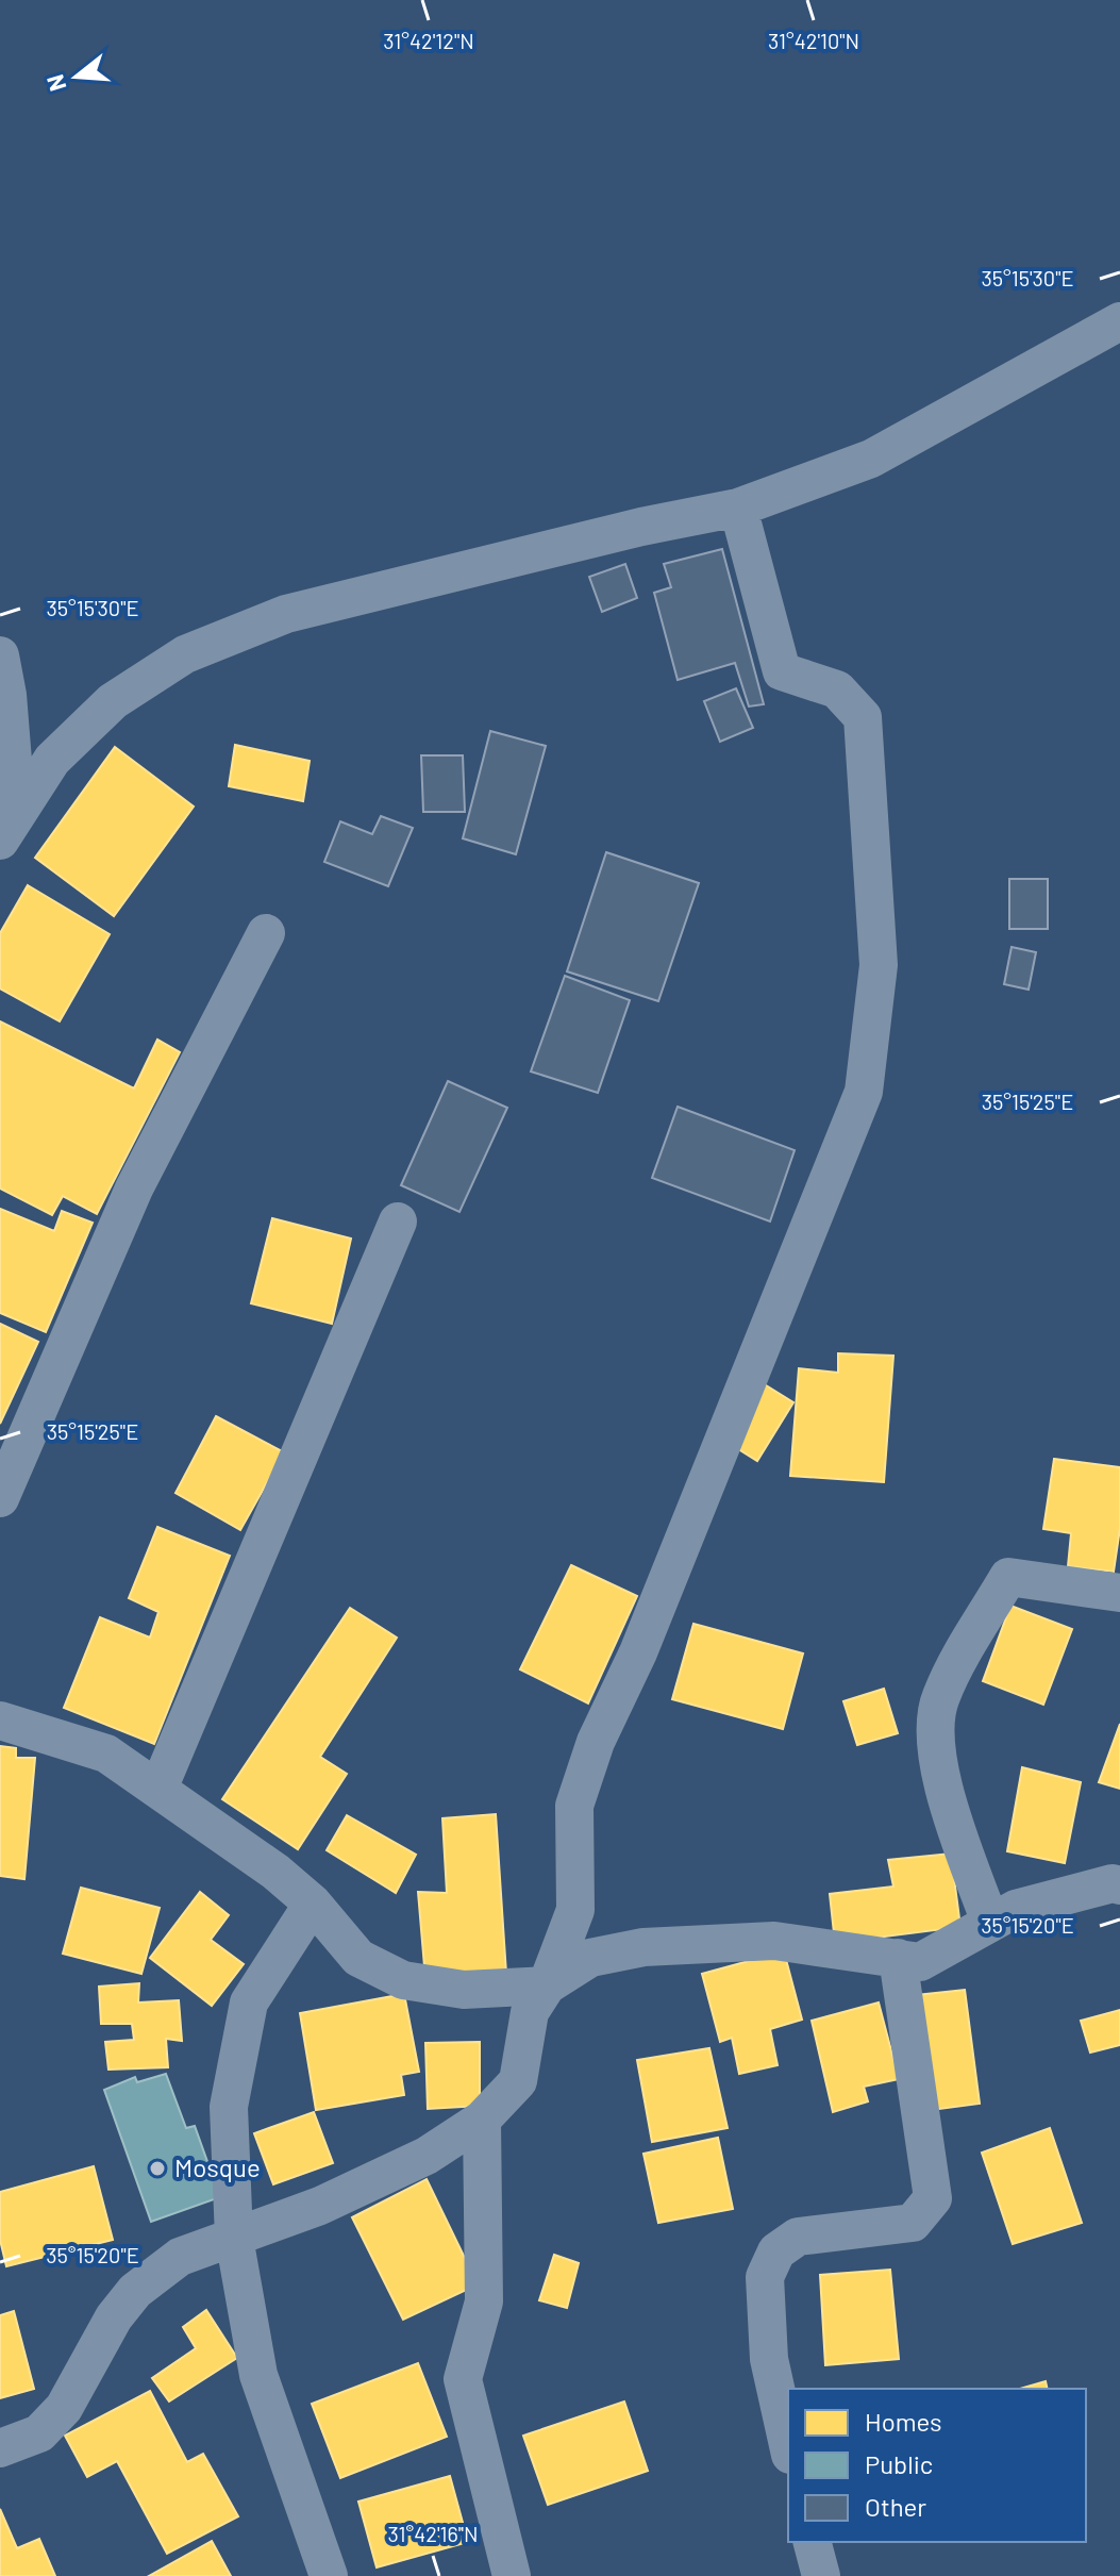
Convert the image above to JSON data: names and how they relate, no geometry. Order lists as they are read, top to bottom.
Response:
{
  "places": ["Mosque"],
  "legend": ["Homes", "Public", "Other"],
  "north": "left",
  "coordinates": [
    "31°42'12\"N",
    "31°42'10\"N",
    "35°15'30\"E",
    "35°15'25\"E",
    "35°15'20\"E",
    "31°42'16\"N"
  ]
}
